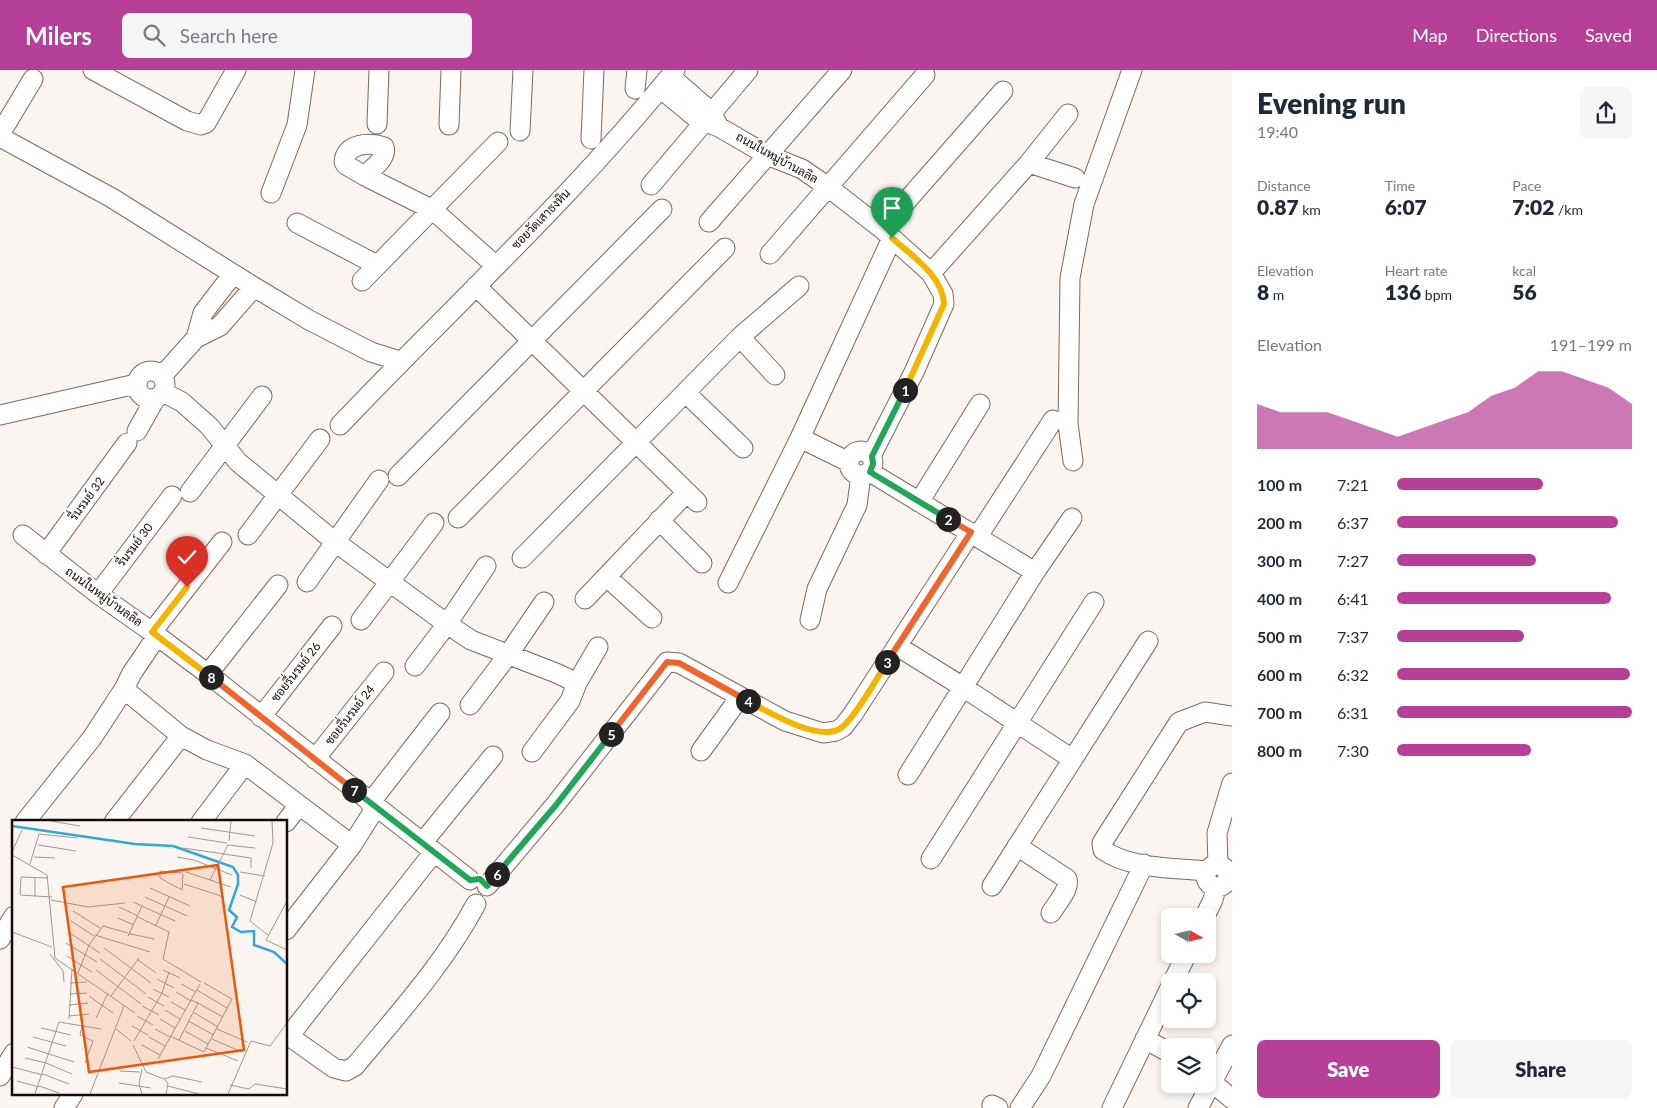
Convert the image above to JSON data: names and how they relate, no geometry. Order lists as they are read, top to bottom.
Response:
{
  "streets": {
    "street": [
      "ถนนในหมู่บ้านลลิล",
      "ซอยวัดเสาธงหิน",
      "รื่นรมย์ 32",
      "รื่นรมย์ 30",
      "ซอยรื่นรมย์ 26",
      "ซอยรื่นรมย์ 24"
    ]
  },
  "crossings": [
    ["ถนนในหมู่บ้านลลิล", "ซอยวัดเสาธงหิน"],
    ["ถนนในหมู่บ้านลลิล", "รื่นรมย์ 32"],
    ["ถนนในหมู่บ้านลลิล", "รื่นรมย์ 30"],
    ["ถนนในหมู่บ้านลลิล", "ซอยรื่นรมย์ 26"],
    ["ถนนในหมู่บ้านลลิล", "ซอยรื่นรมย์ 24"]
  ],
  "north": "right",
  "page": {
    "header": "Milers",
    "search": "Search here",
    "nav": ["Map", "Directions", "Saved"],
    "heading": ["Evening run", "19:40"],
    "stats": [
      ["Distance", "0.87 km"],
      ["Time", "6:07"],
      ["Pace", "7:02 /km"],
      ["Elevation", "8 m"],
      ["Heart rate", "136 bpm"],
      ["kcal", "56"]
    ],
    "chart": ["Elevation", "191–199 m"],
    "pins": [
      "1",
      "2",
      "3",
      "8",
      "4",
      "5",
      "7",
      "6"
    ],
    "list": [
      {
        "name": "100 m",
        "note": "7:21"
      },
      {
        "name": "200 m",
        "note": "6:37"
      },
      {
        "name": "300 m",
        "note": "7:27"
      },
      {
        "name": "400 m",
        "note": "6:41"
      },
      {
        "name": "500 m",
        "note": "7:37"
      },
      {
        "name": "600 m",
        "note": "6:32"
      },
      {
        "name": "700 m",
        "note": "6:31"
      },
      {
        "name": "800 m",
        "note": "7:30"
      }
    ],
    "buttons": ["Save", "Share"]
  }
}
